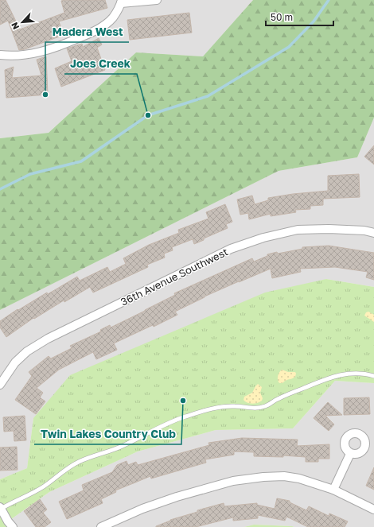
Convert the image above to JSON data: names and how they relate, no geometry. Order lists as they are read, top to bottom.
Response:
{
  "streets": {
    "street": ["36th Avenue Southwest"]
  },
  "places": ["Madera West", "Joes Creek", "Twin Lakes Country Club"],
  "scale_bar": "50 m",
  "north": "bottom left"
}
